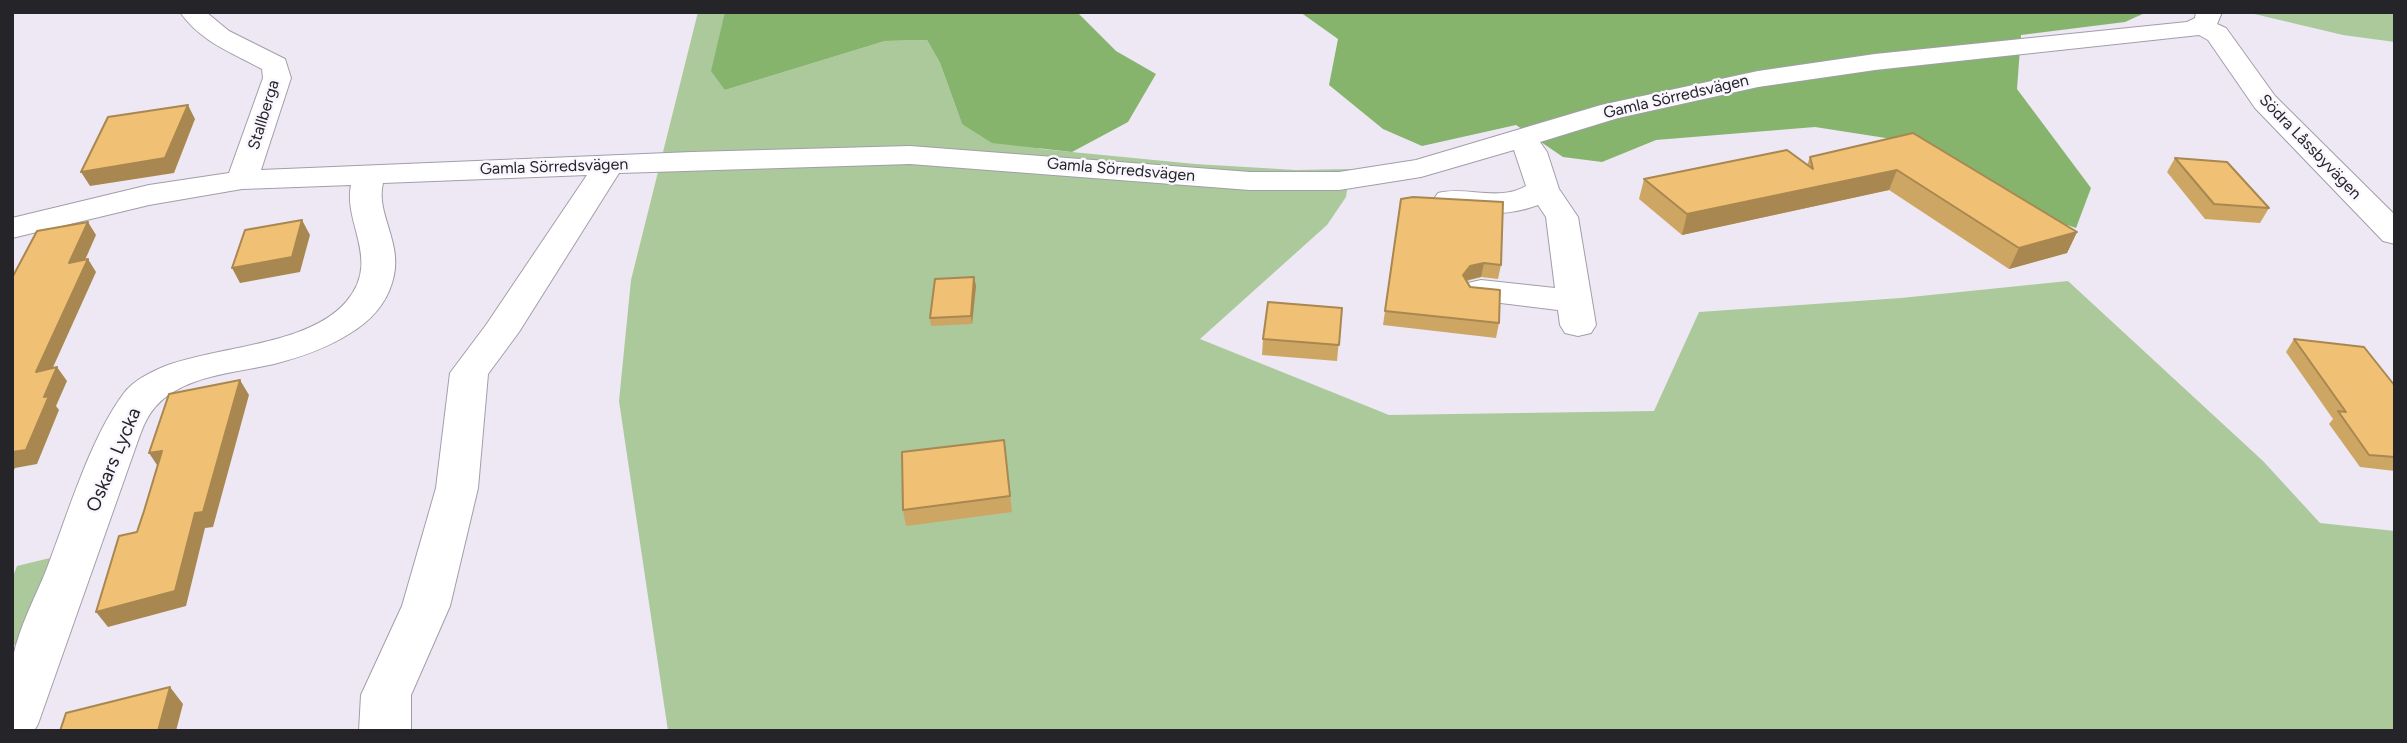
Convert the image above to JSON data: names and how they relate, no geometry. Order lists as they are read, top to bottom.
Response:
{
  "streets": {
    "street": [
      "Gamla Sörredsvägen",
      "Stallberga",
      "Södra Låssbyvägen",
      "Oskars Lycka"
    ]
  },
  "crossings": [
    ["Gamla Sörredsvägen", "Stallberga"],
    ["Gamla Sörredsvägen", "Södra Låssbyvägen"],
    ["Gamla Sörredsvägen", "Oskars Lycka"]
  ]
}
